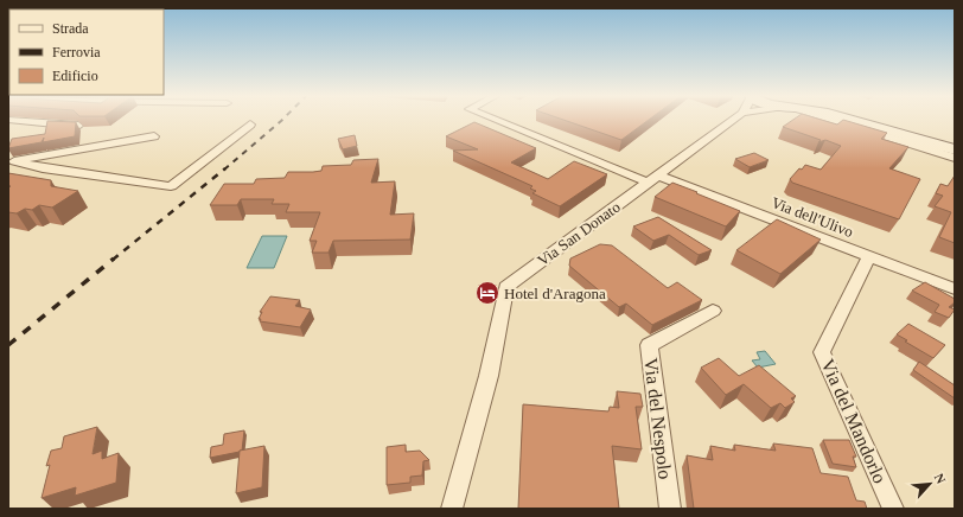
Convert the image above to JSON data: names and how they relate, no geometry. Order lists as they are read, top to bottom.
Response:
{
  "streets": {
    "street": [
      "Via dell'Ulivo",
      "Via San Donato",
      "Via del Nespolo",
      "Via del Mandorlo"
    ]
  },
  "crossings": [
    ["Via dell'Ulivo", "Via San Donato"],
    ["Via dell'Ulivo", "Via del Mandorlo"]
  ],
  "places": {
    "hotel": ["Hotel d'Aragona"]
  },
  "legend": ["Strada", "Ferrovia", "Edificio"],
  "north": "top right"
}
